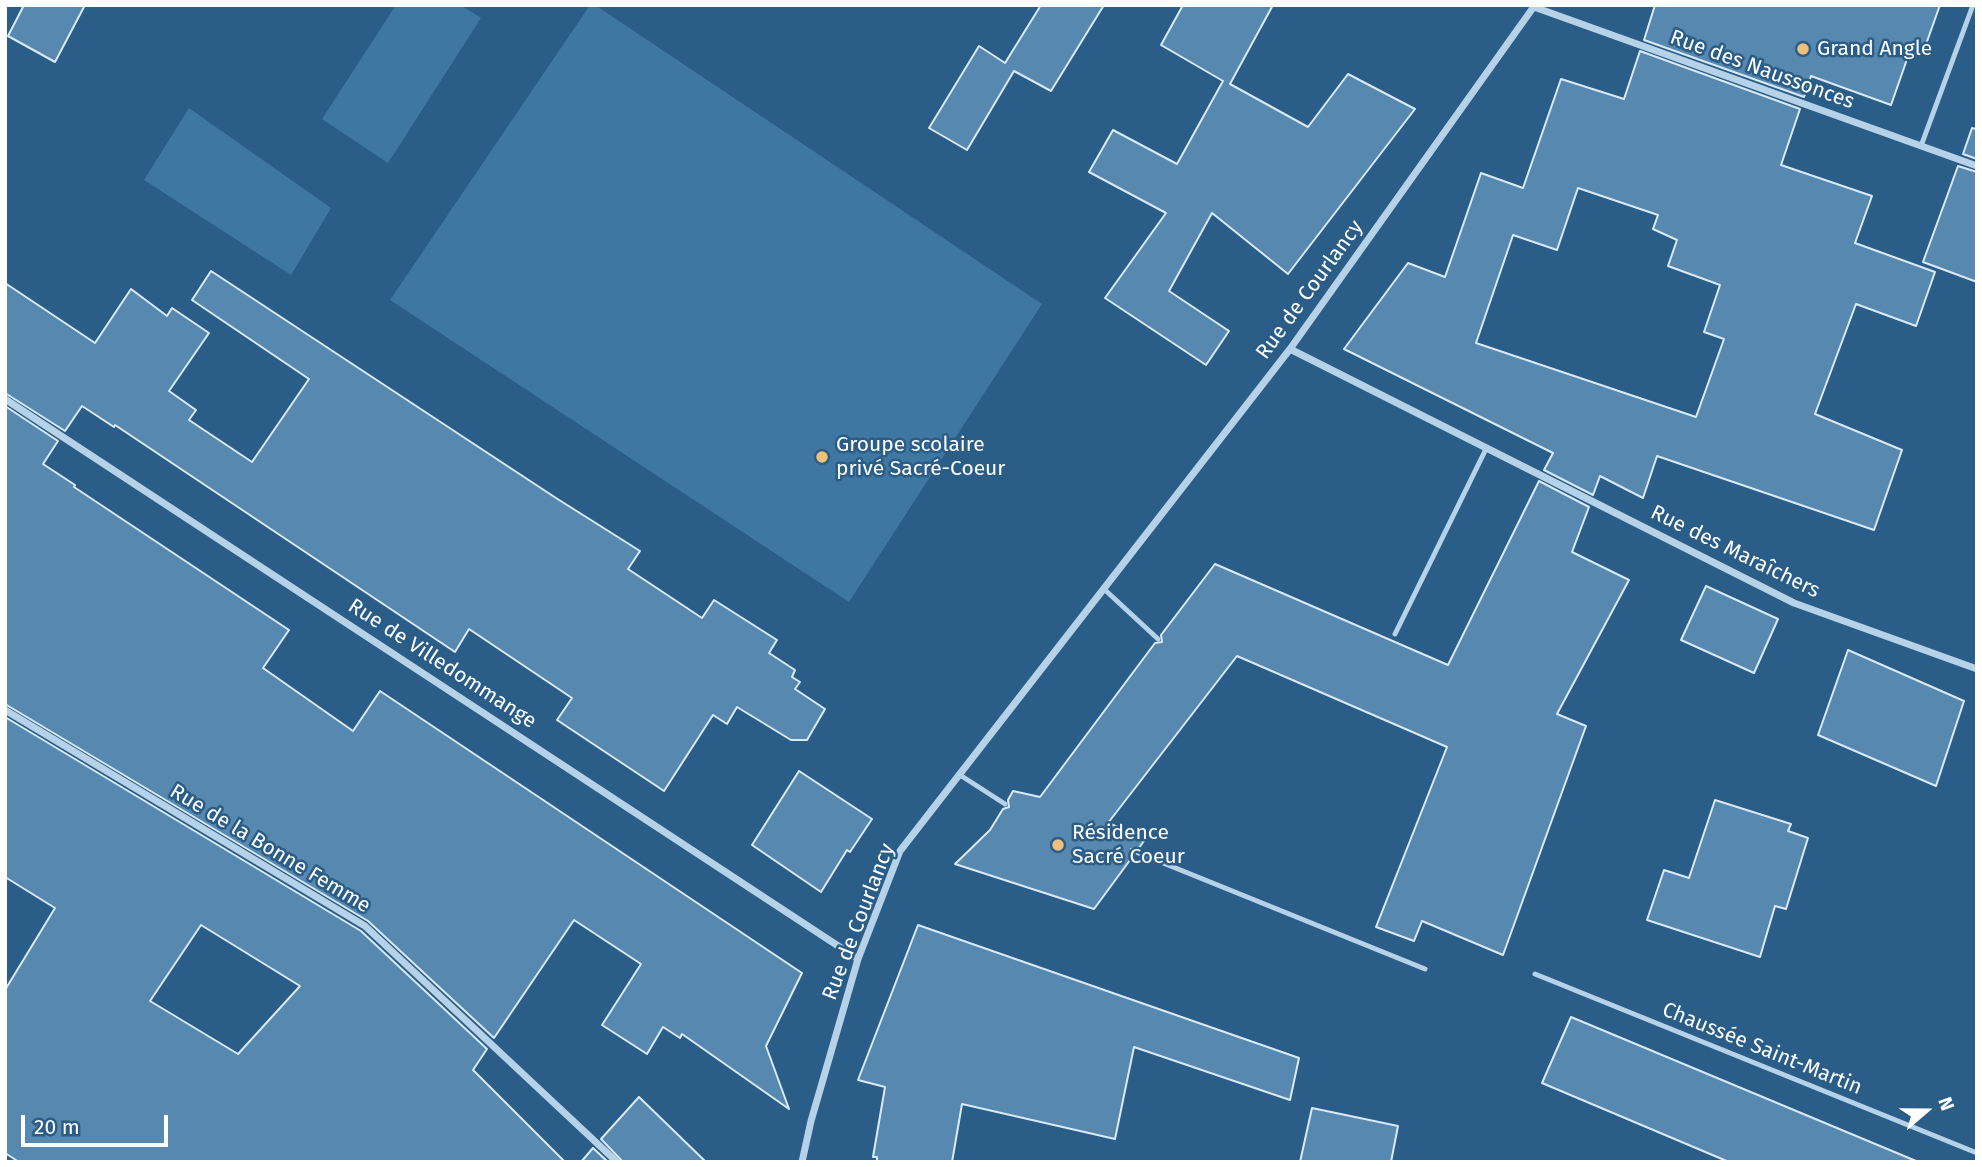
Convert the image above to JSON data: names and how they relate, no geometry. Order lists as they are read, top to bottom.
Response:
{
  "streets": {
    "street": [
      "Rue des Naussonces",
      "Rue de Courlancy",
      "Rue des Maraîchers",
      "Rue de Villedommange",
      "Rue de la Bonne Femme"
    ],
    "lane": ["Chaussée Saint-Martin"]
  },
  "crossings": [
    ["Rue des Naussonces", "Rue de Courlancy"],
    ["Rue de Courlancy", "Rue des Maraîchers"],
    ["Rue de Courlancy", "Rue de Villedommange"]
  ],
  "places": ["Grand Angle", "Groupe scolaire privé Sacré-Coeur", "Résidence Sacré Coeur"],
  "scale_bar": "20 m",
  "north": "right"
}
